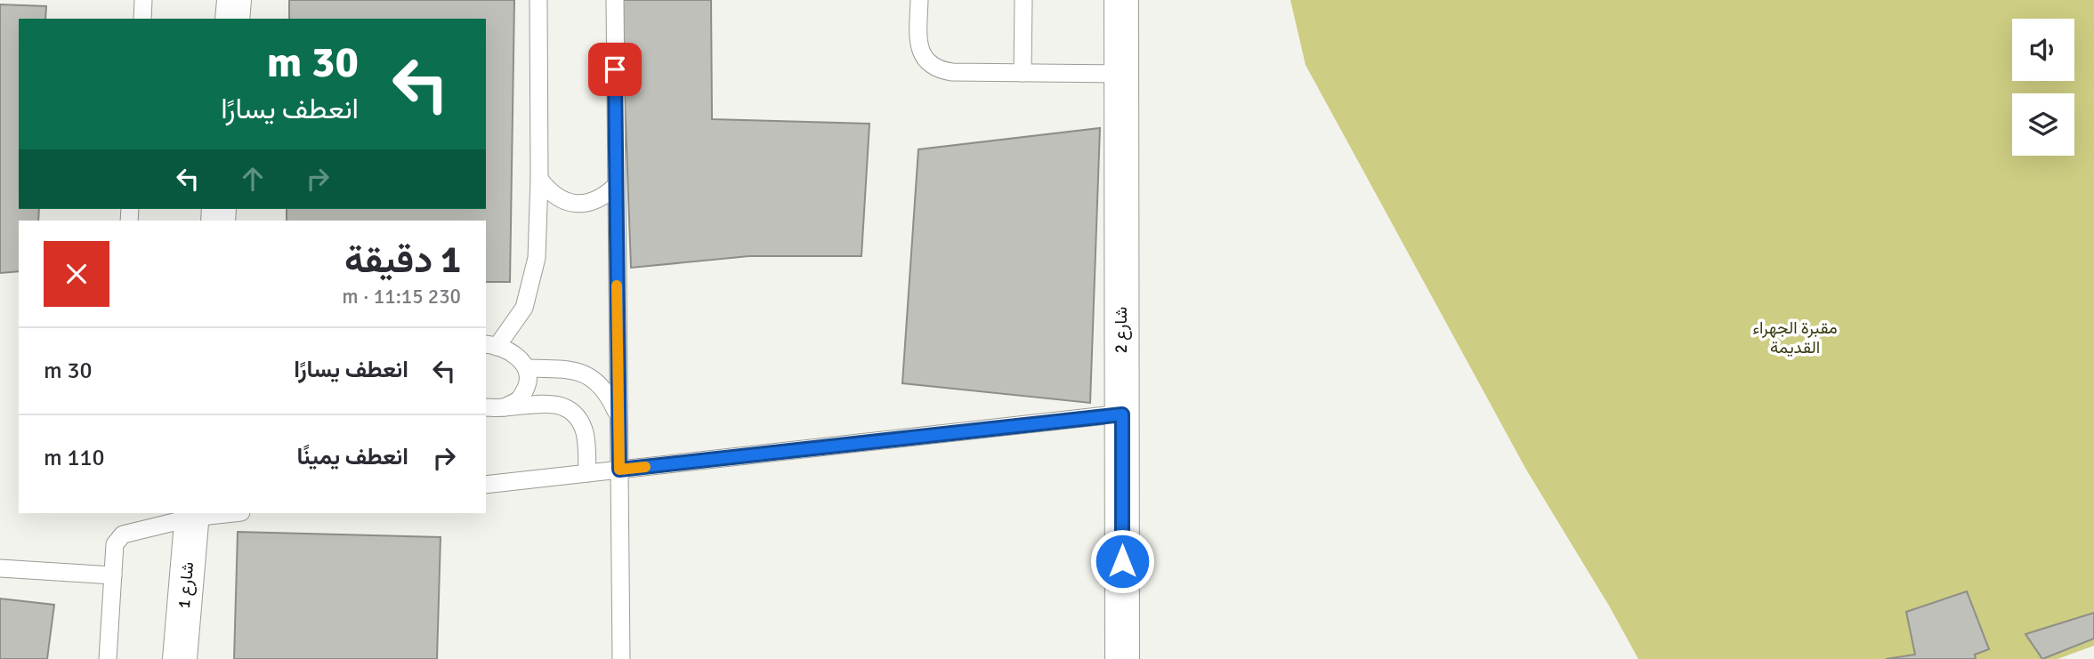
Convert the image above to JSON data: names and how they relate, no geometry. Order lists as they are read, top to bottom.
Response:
{
  "streets": {
    "street": ["شارع 2", "شارع 1"]
  },
  "parks": ["مقبرة الجهراء القديمة"],
  "page": {
    "turn": ["30 m", "انعطف يسارًا"],
    "heading": ["1 دقيقة", "230 m · 11:15"],
    "list": [
      {
        "name": "انعطف يسارًا",
        "value": "30 m"
      },
      {
        "name": "انعطف يمينًا",
        "value": "110 m"
      }
    ]
  }
}
